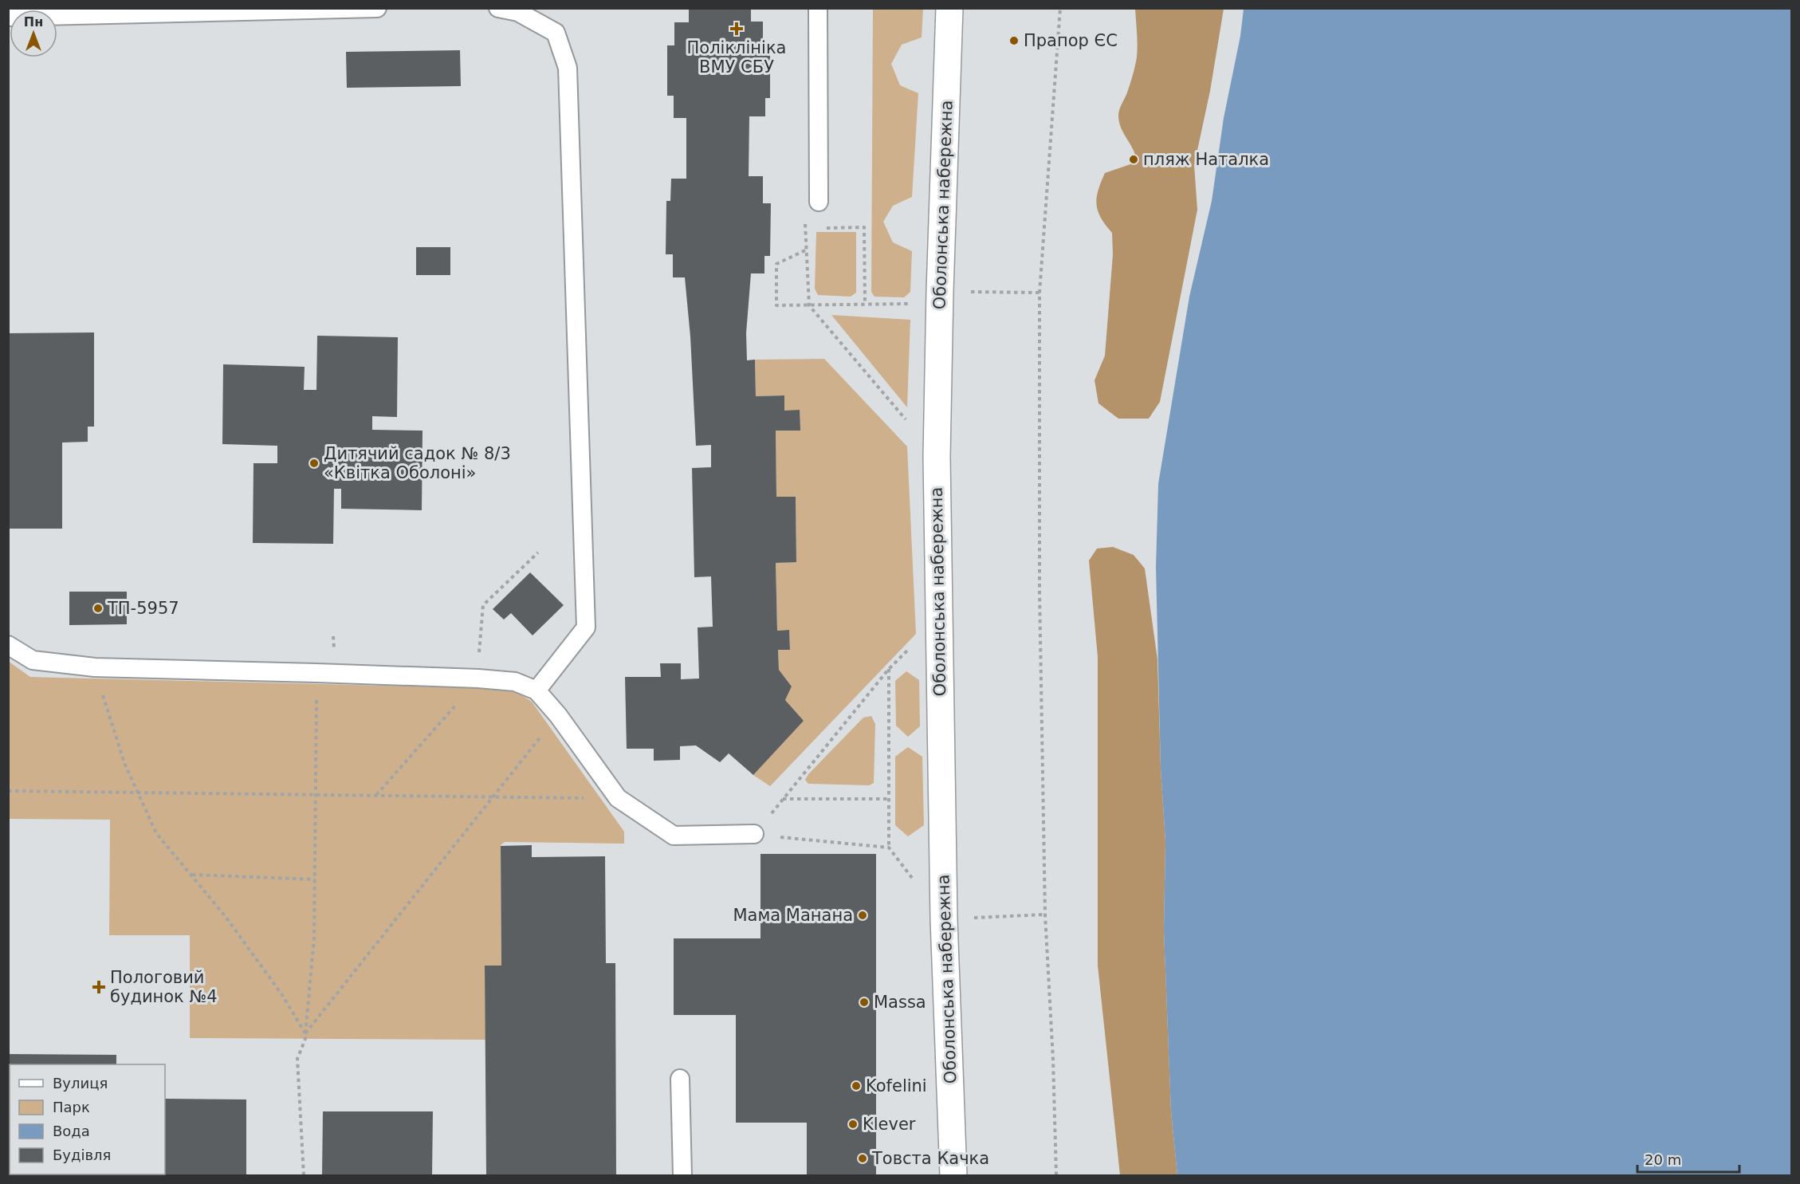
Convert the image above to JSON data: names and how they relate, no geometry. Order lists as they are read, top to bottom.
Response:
{
  "streets": {
    "street": ["Оболонська набережна"]
  },
  "places": {
    "health": ["Поліклініка ВМУ СБУ", "Пологовий будинок №4"],
    "other": [
      "Прапор ЄС",
      "пляж Наталка",
      "Дитячий садок № 8/3 «Квітка Оболоні»",
      "ТП-5957",
      "Мама Манана",
      "Massa",
      "Kofelini",
      "Klever",
      "Товста Качка"
    ]
  },
  "legend": [
    "Вулиця",
    "Парк",
    "Вода",
    "Будівля"
  ],
  "scale_bar": "20 m",
  "north": "top"
}
